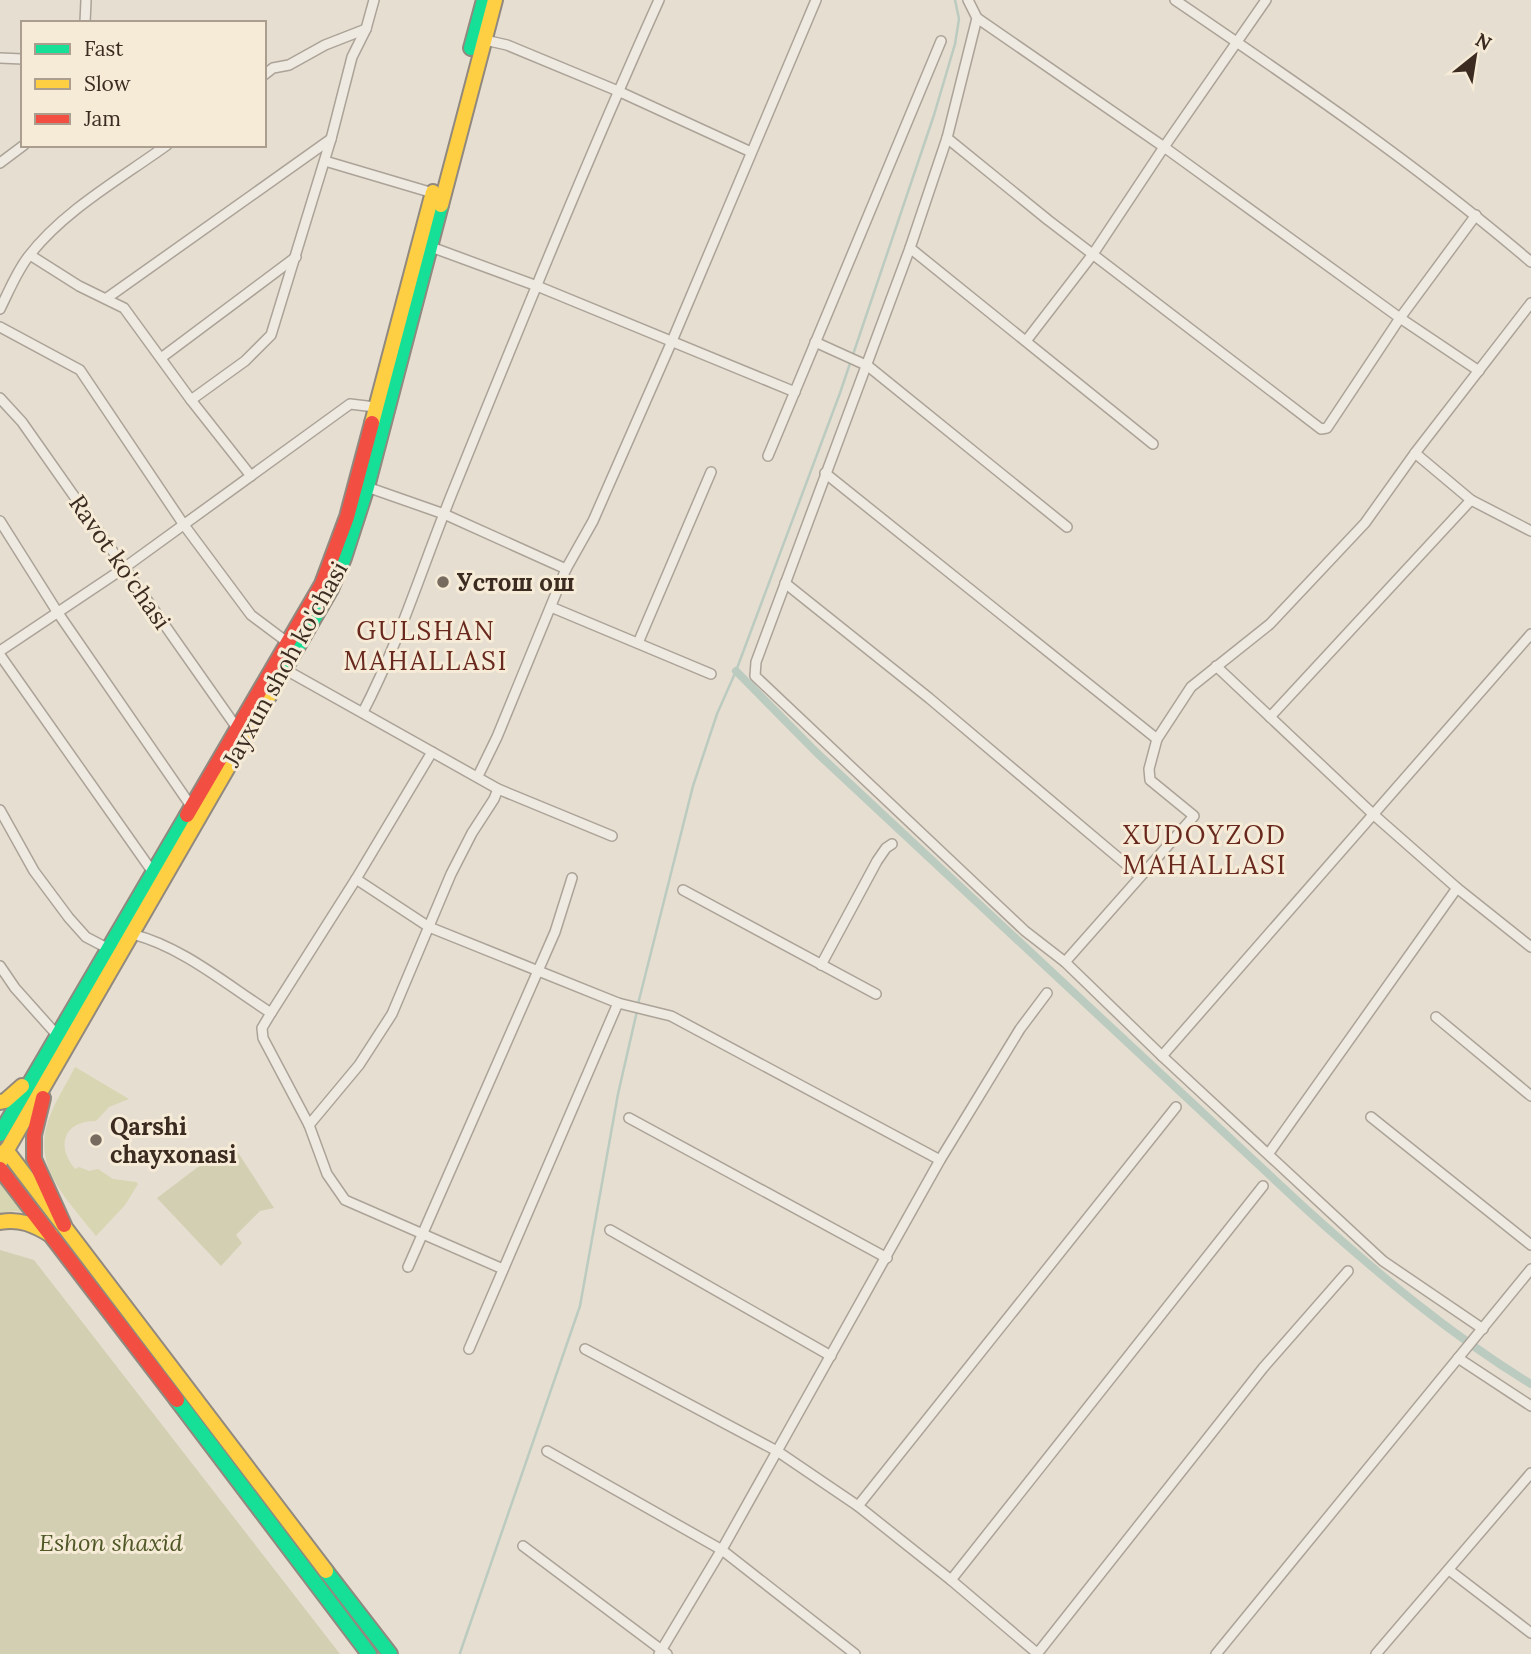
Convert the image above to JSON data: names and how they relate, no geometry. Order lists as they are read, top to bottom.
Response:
{
  "streets": {
    "main road": ["Jayxun shoh ko'chasi"],
    "street": ["Ravot ko'chasi"]
  },
  "crossings": [
    ["Ravot ko'chasi", "Jayxun shoh ko'chasi"]
  ],
  "districts": ["GULSHAN MAHALLASI", "XUDOYZOD MAHALLASI"],
  "parks": ["Eshon shaxid"],
  "places": ["Устош ош", "Qarshi chayxonasi"],
  "legend": ["Fast", "Slow", "Jam"],
  "north": "top right"
}
